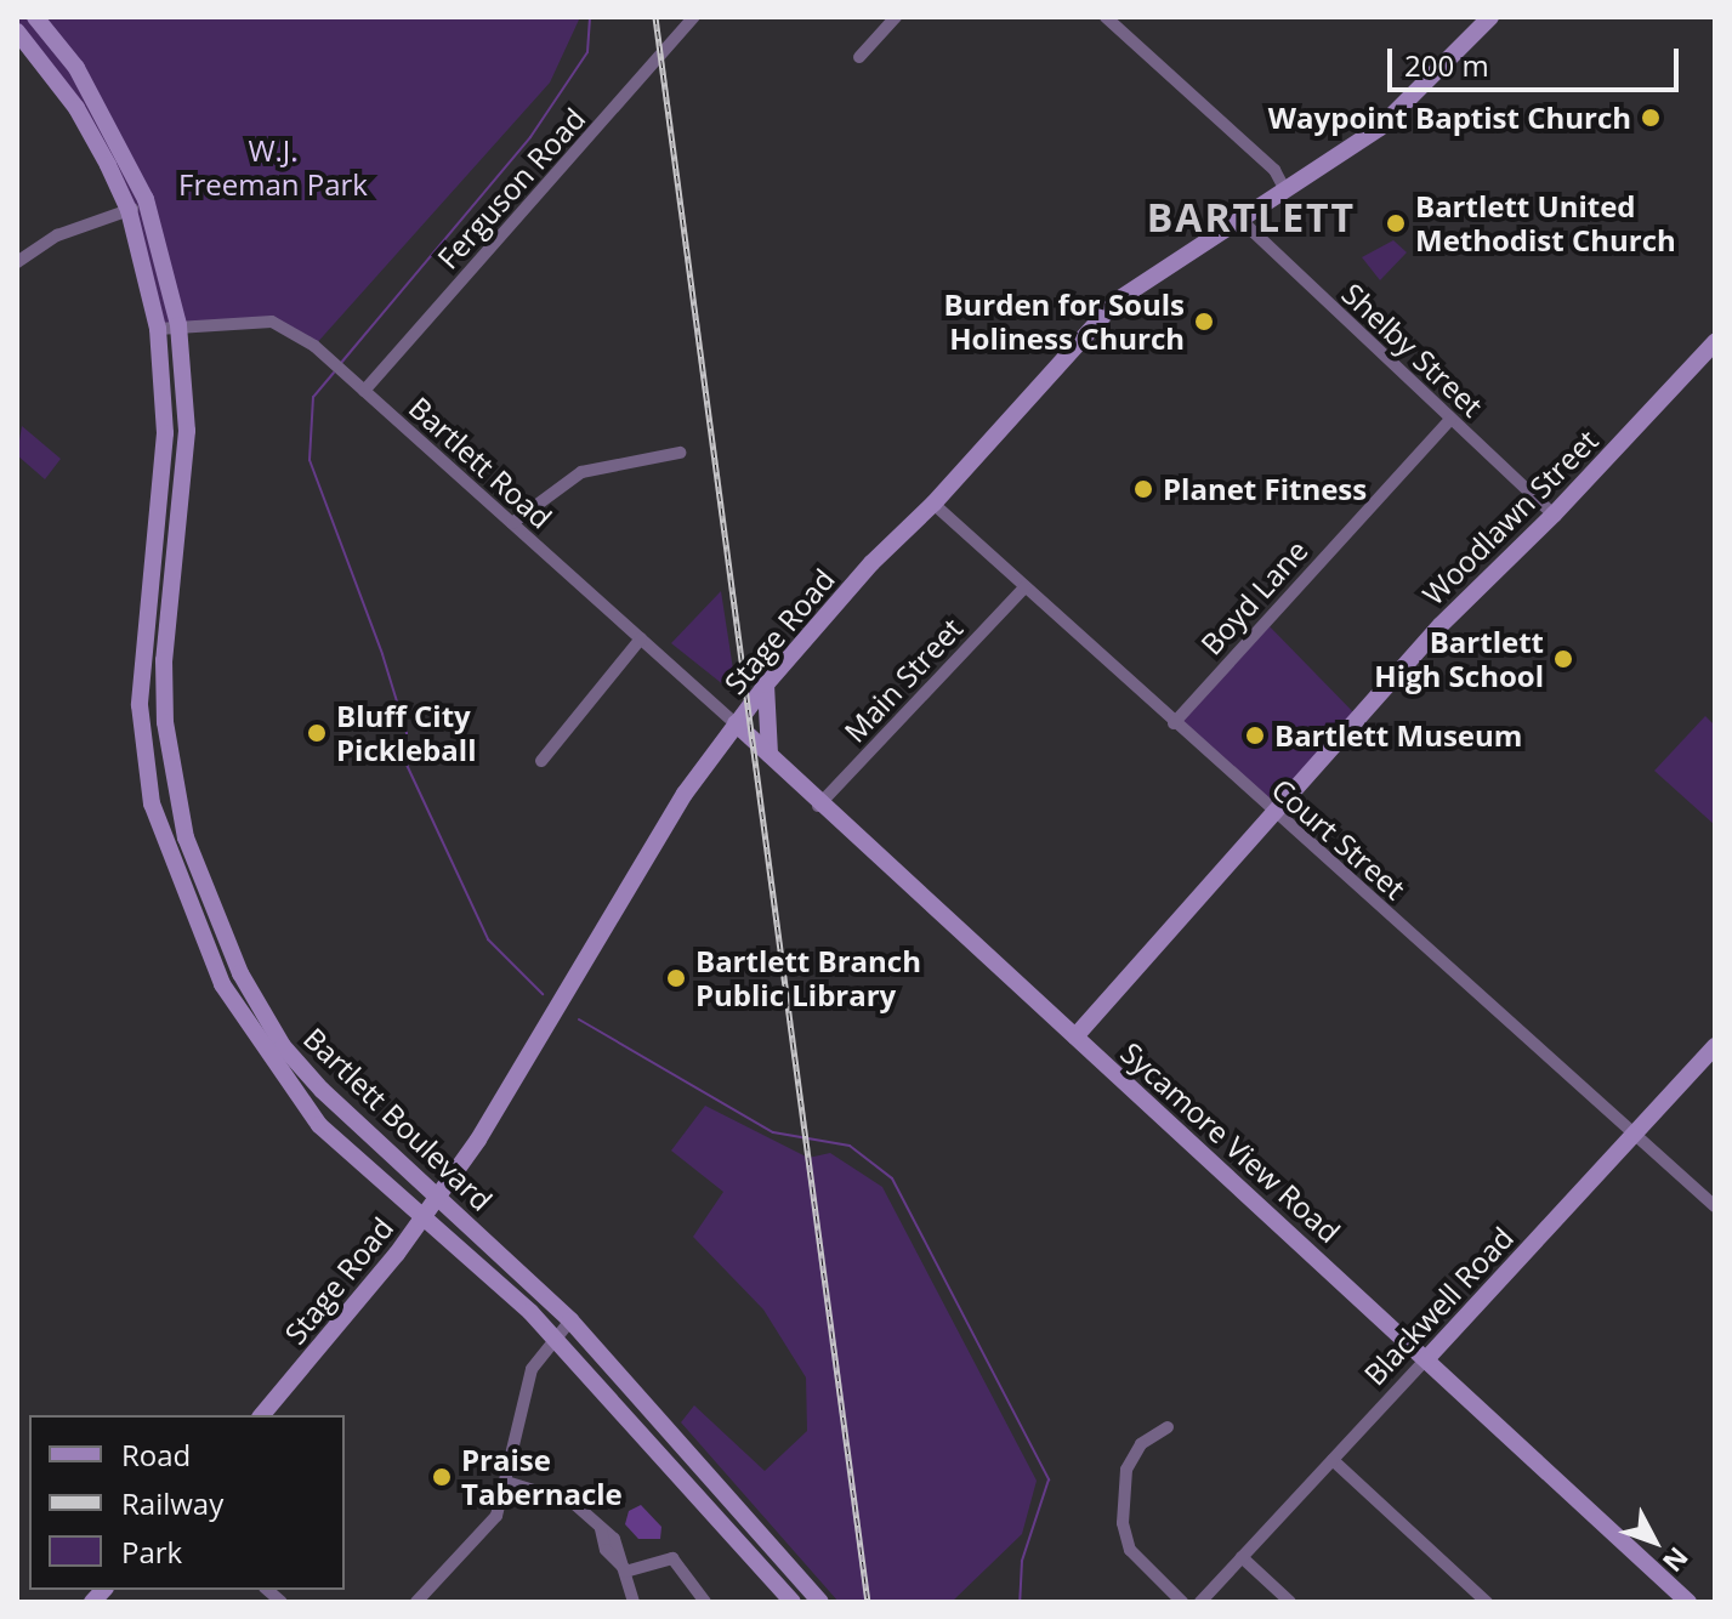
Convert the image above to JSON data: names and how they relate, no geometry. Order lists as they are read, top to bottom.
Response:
{
  "streets": {
    "main road": [
      "Woodlawn Street",
      "Stage Road",
      "Bartlett Boulevard",
      "Sycamore View Road",
      "Blackwell Road"
    ],
    "street": [
      "Ferguson Road",
      "Shelby Street",
      "Bartlett Road",
      "Boyd Lane",
      "Main Street",
      "Court Street"
    ]
  },
  "crossings": [
    ["Ferguson Road", "Bartlett Road"],
    ["Shelby Street", "Woodlawn Street"],
    ["Shelby Street", "Boyd Lane"],
    ["Shelby Street", "Stage Road"],
    ["Bartlett Road", "Stage Road"],
    ["Bartlett Road", "Bartlett Boulevard"],
    ["Bartlett Road", "Sycamore View Road"],
    ["Woodlawn Street", "Court Street"],
    ["Woodlawn Street", "Sycamore View Road"],
    ["Boyd Lane", "Court Street"],
    ["Stage Road", "Court Street"],
    ["Stage Road", "Bartlett Boulevard"],
    ["Stage Road", "Sycamore View Road"],
    ["Main Street", "Court Street"],
    ["Main Street", "Sycamore View Road"],
    ["Court Street", "Blackwell Road"],
    ["Sycamore View Road", "Blackwell Road"]
  ],
  "districts": ["BARTLETT"],
  "parks": ["W.J. Freeman Park"],
  "places": [
    "Waypoint Baptist Church",
    "Bartlett United Methodist Church",
    "Burden for Souls Holiness Church",
    "Planet Fitness",
    "Bartlett High School",
    "Bluff City Pickleball",
    "Bartlett Museum",
    "Bartlett Branch Public Library",
    "Praise Tabernacle"
  ],
  "legend": ["Road", "Railway", "Park"],
  "scale_bar": "200 m",
  "north": "bottom right"
}
